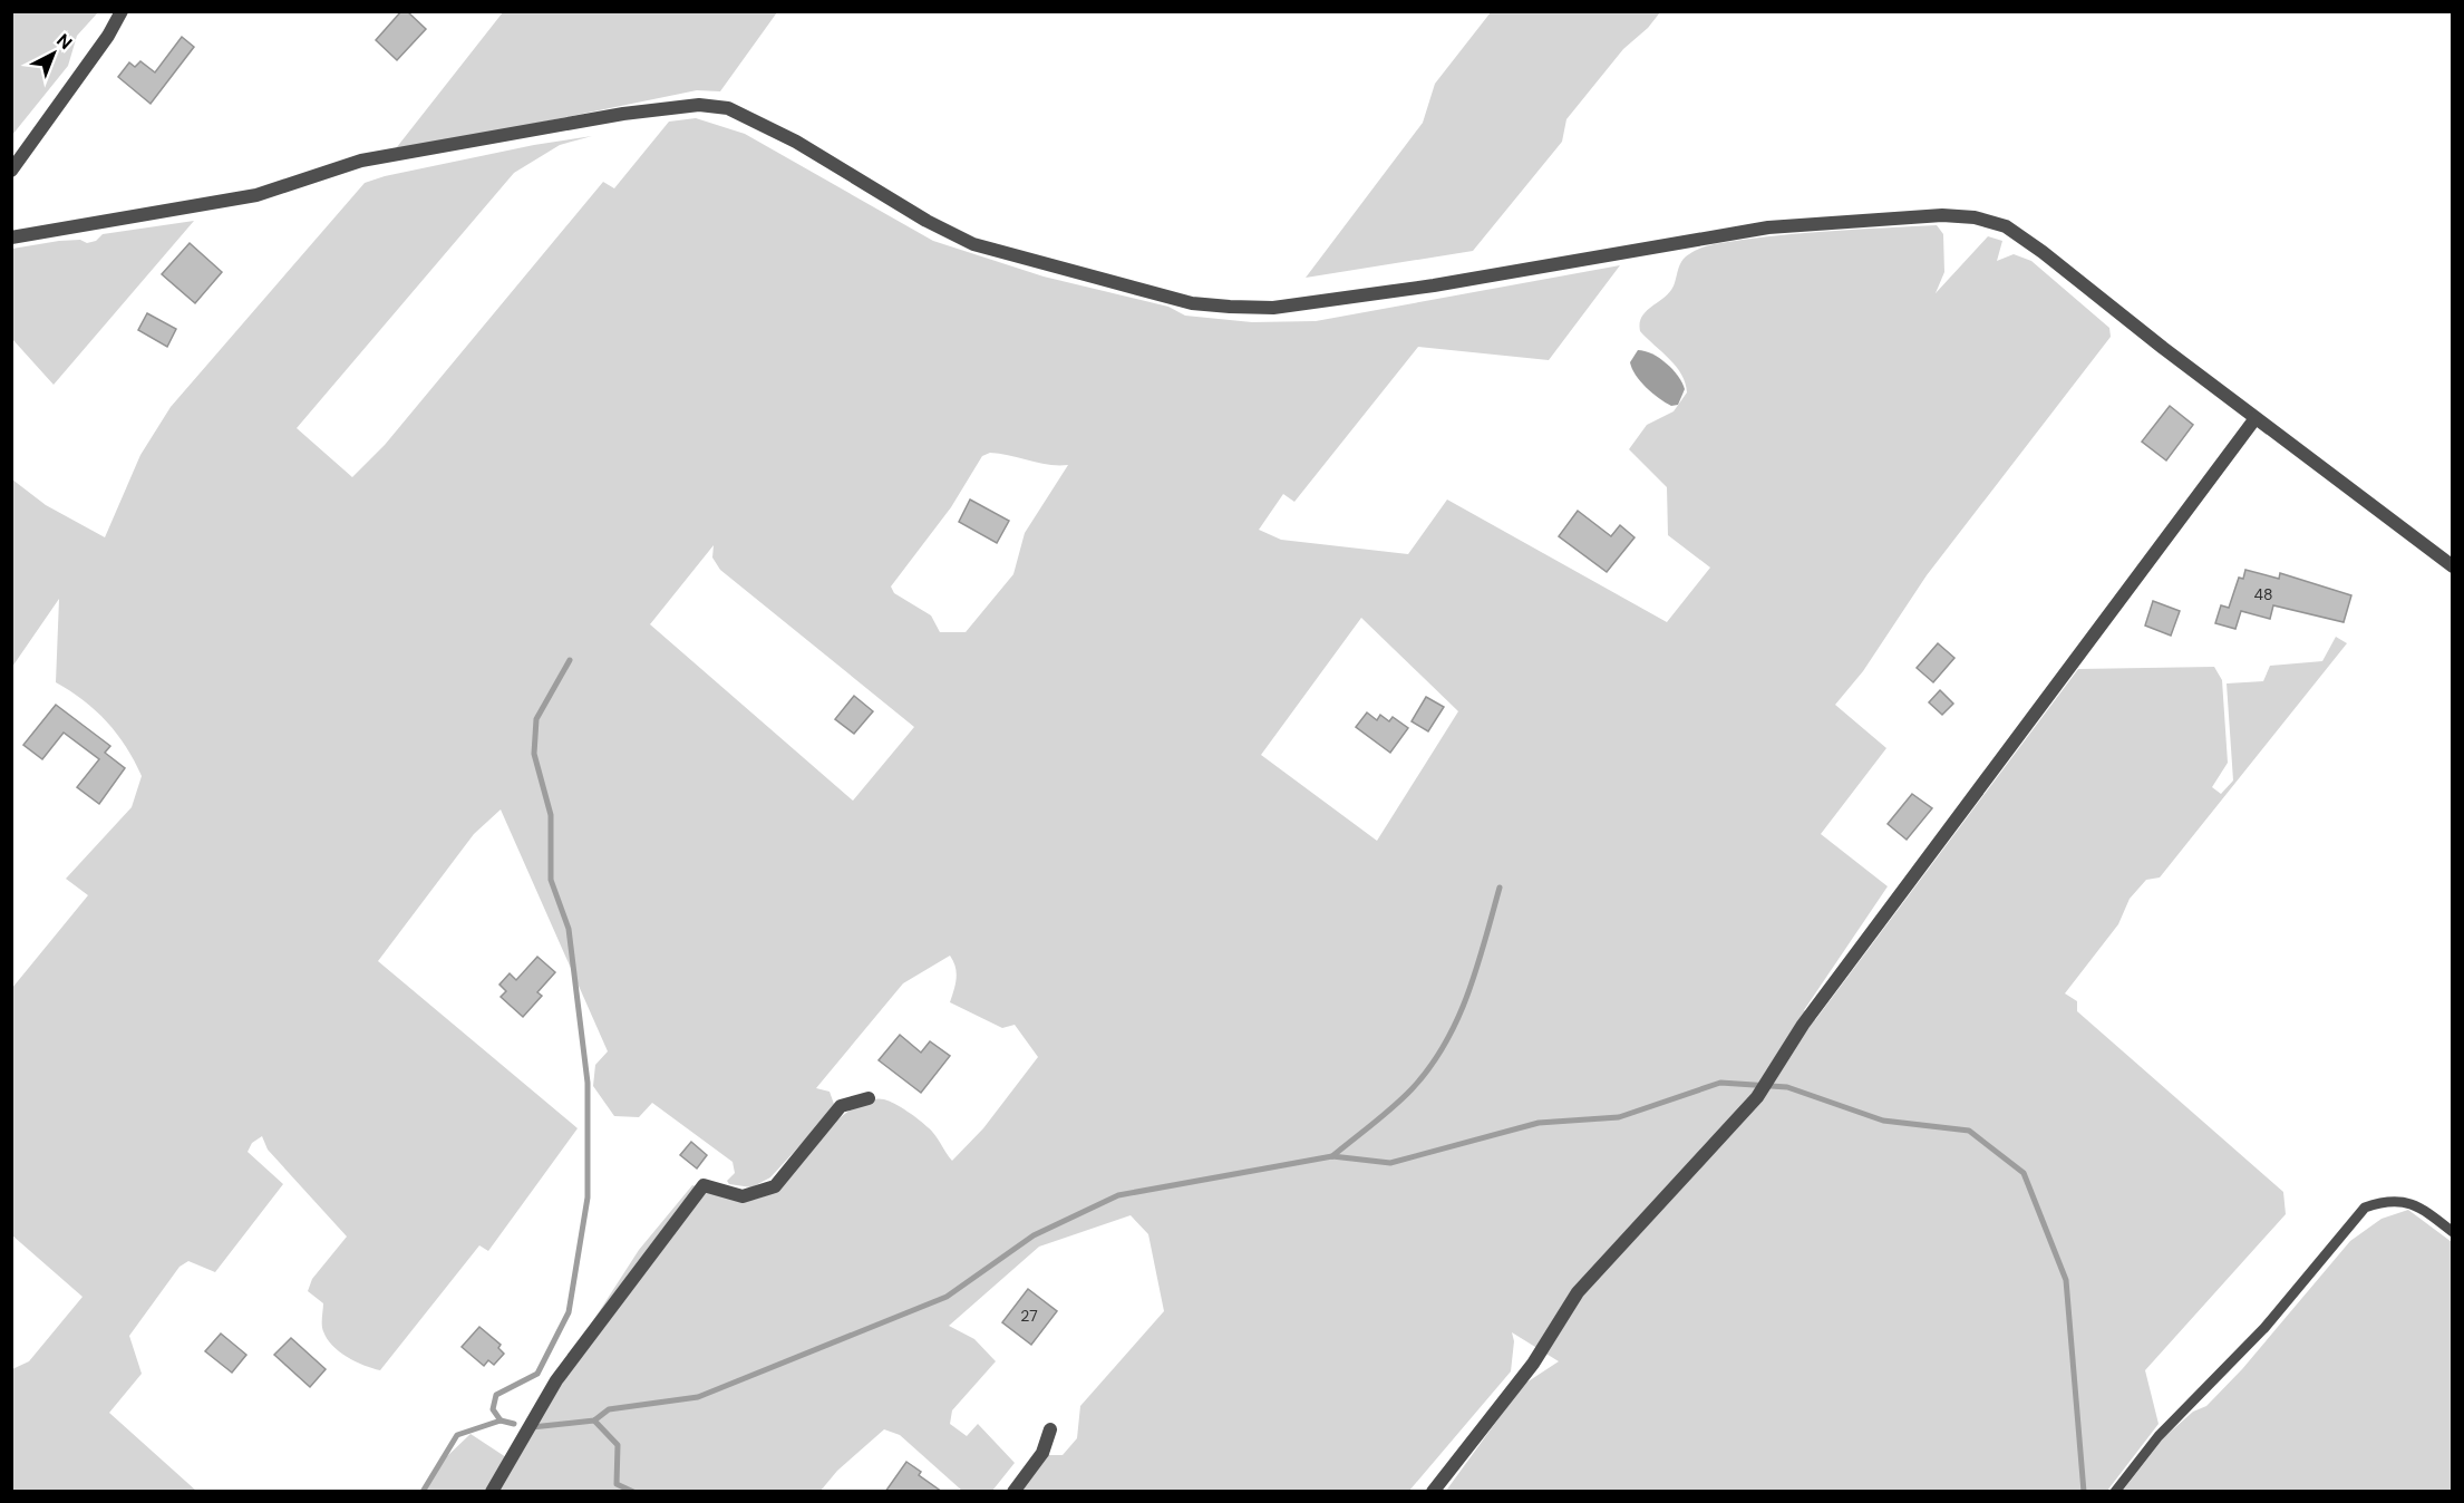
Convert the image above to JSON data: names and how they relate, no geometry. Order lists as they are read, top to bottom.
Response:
{
  "house_numbers": ["48", "27"],
  "north": "top right"
}
